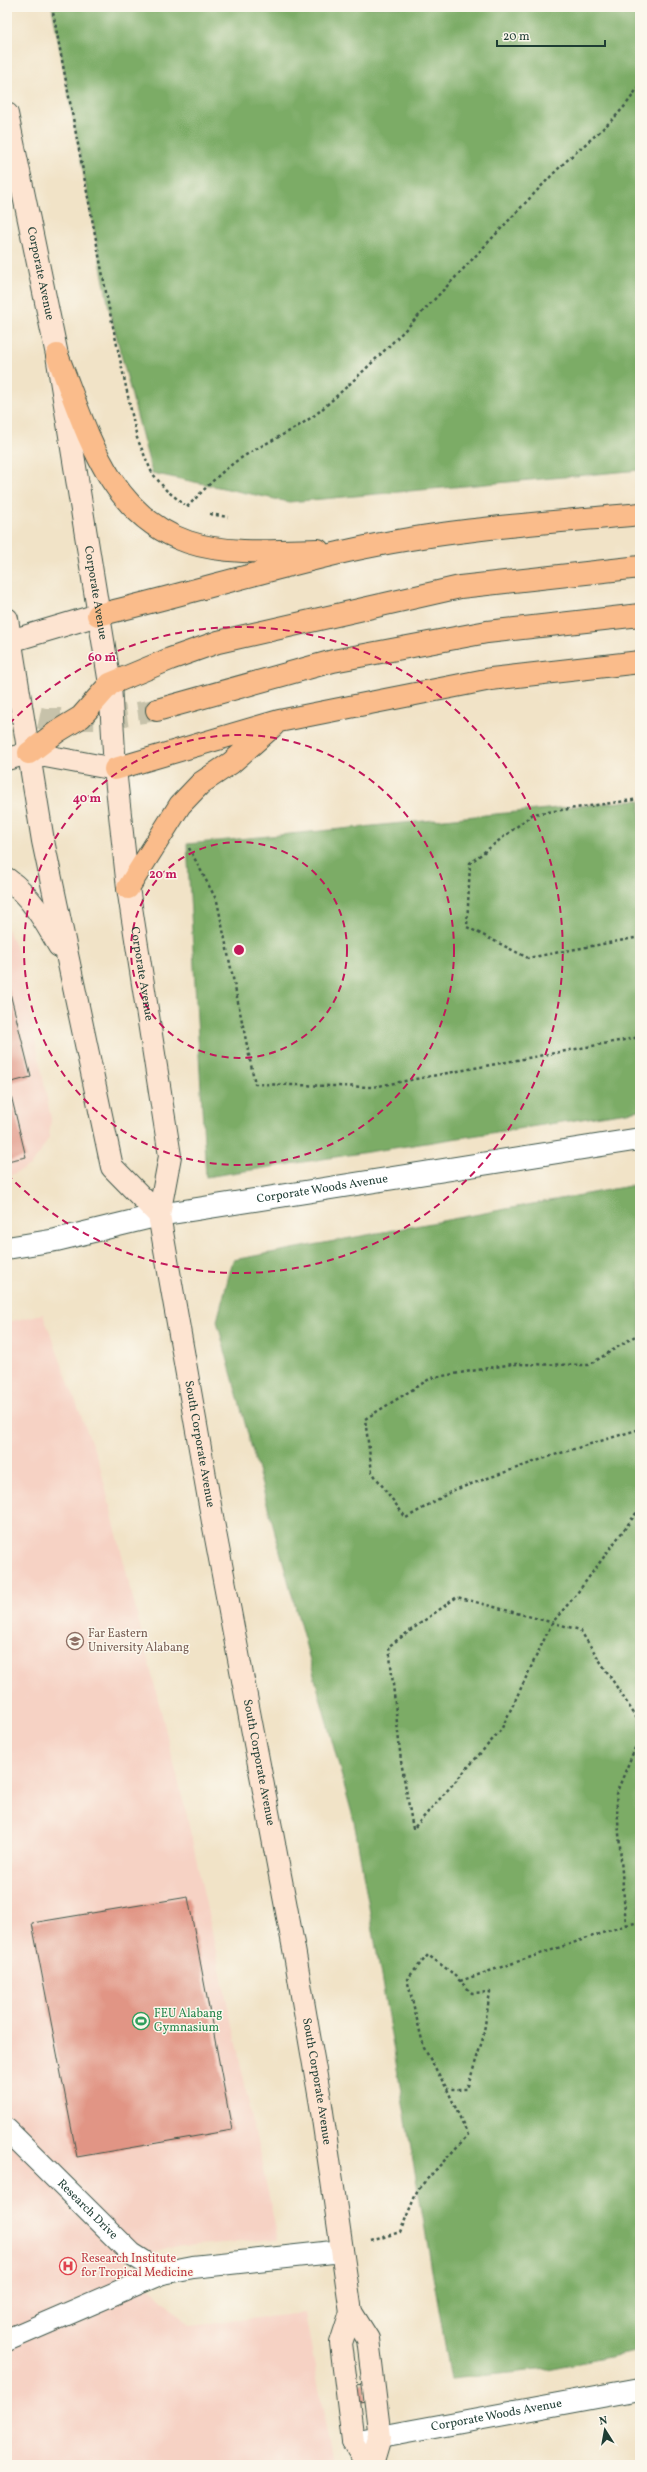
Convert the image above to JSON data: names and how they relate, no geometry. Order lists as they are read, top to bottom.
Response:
{
  "streets": {
    "street": [
      "Corporate Avenue",
      "Corporate Woods Avenue",
      "South Corporate Avenue",
      "Research Drive"
    ]
  },
  "crossings": [
    ["Corporate Avenue", "Corporate Woods Avenue"],
    ["Corporate Avenue", "South Corporate Avenue"],
    ["Corporate Woods Avenue", "South Corporate Avenue"]
  ],
  "places": {
    "school or university": ["Far Eastern University Alabang"],
    "sports": ["FEU Alabang Gymnasium"],
    "hospital": ["Research Institute for Tropical Medicine"]
  },
  "scale_bar": "20 m",
  "north": "top",
  "rings": ["60 m", "40 m", "20 m"]
}
